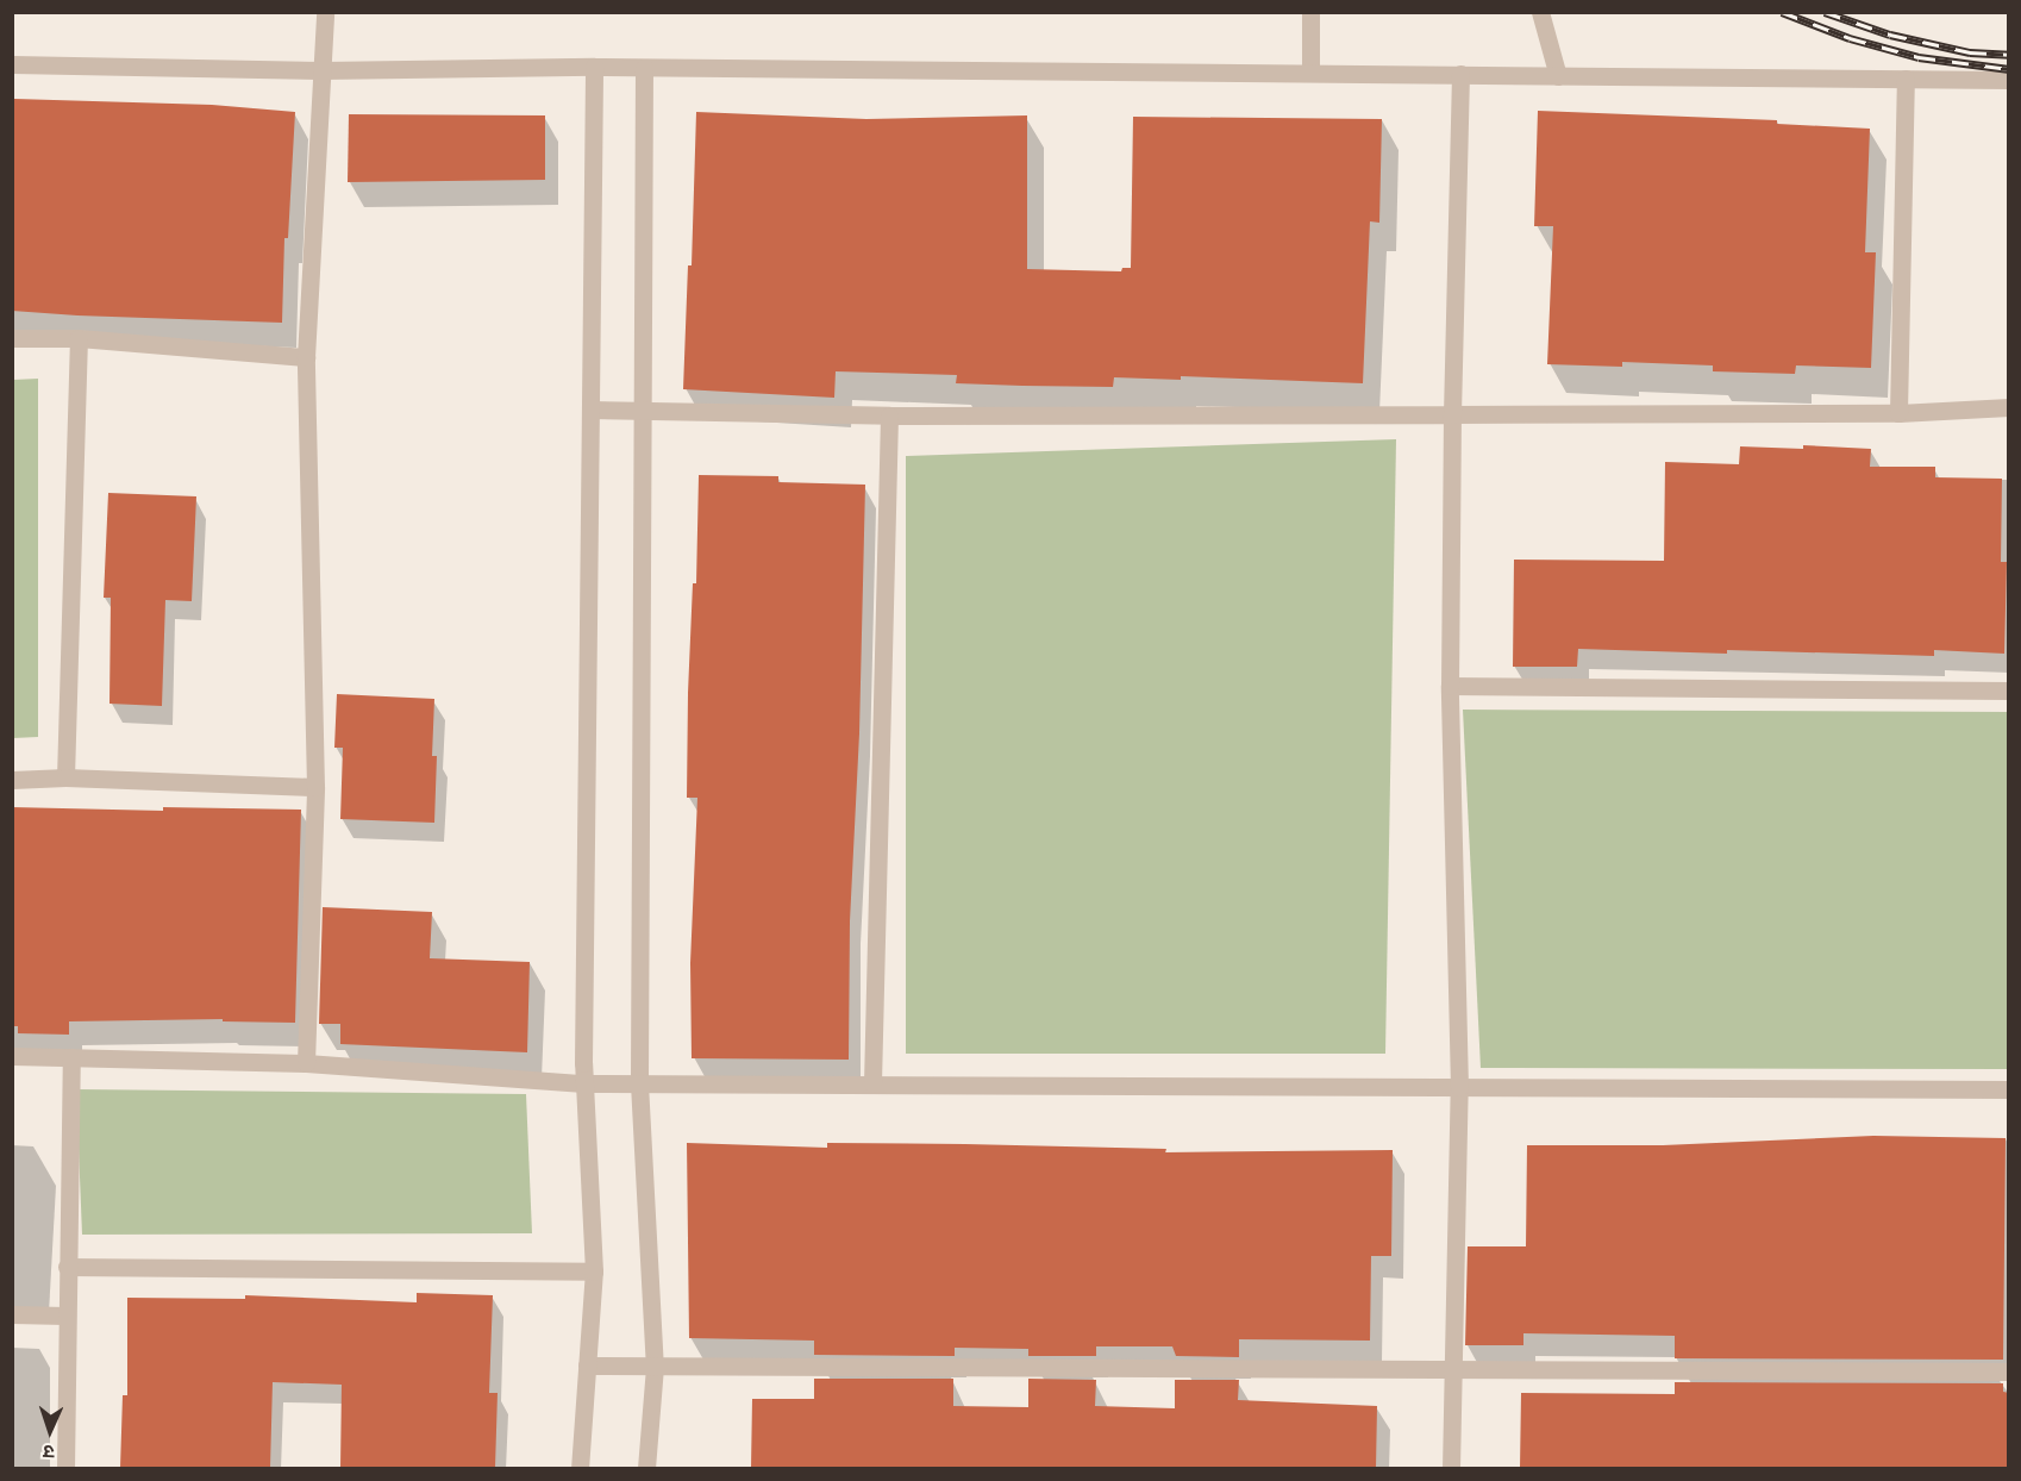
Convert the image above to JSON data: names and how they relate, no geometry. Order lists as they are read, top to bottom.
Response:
{
  "north": "bottom"
}
